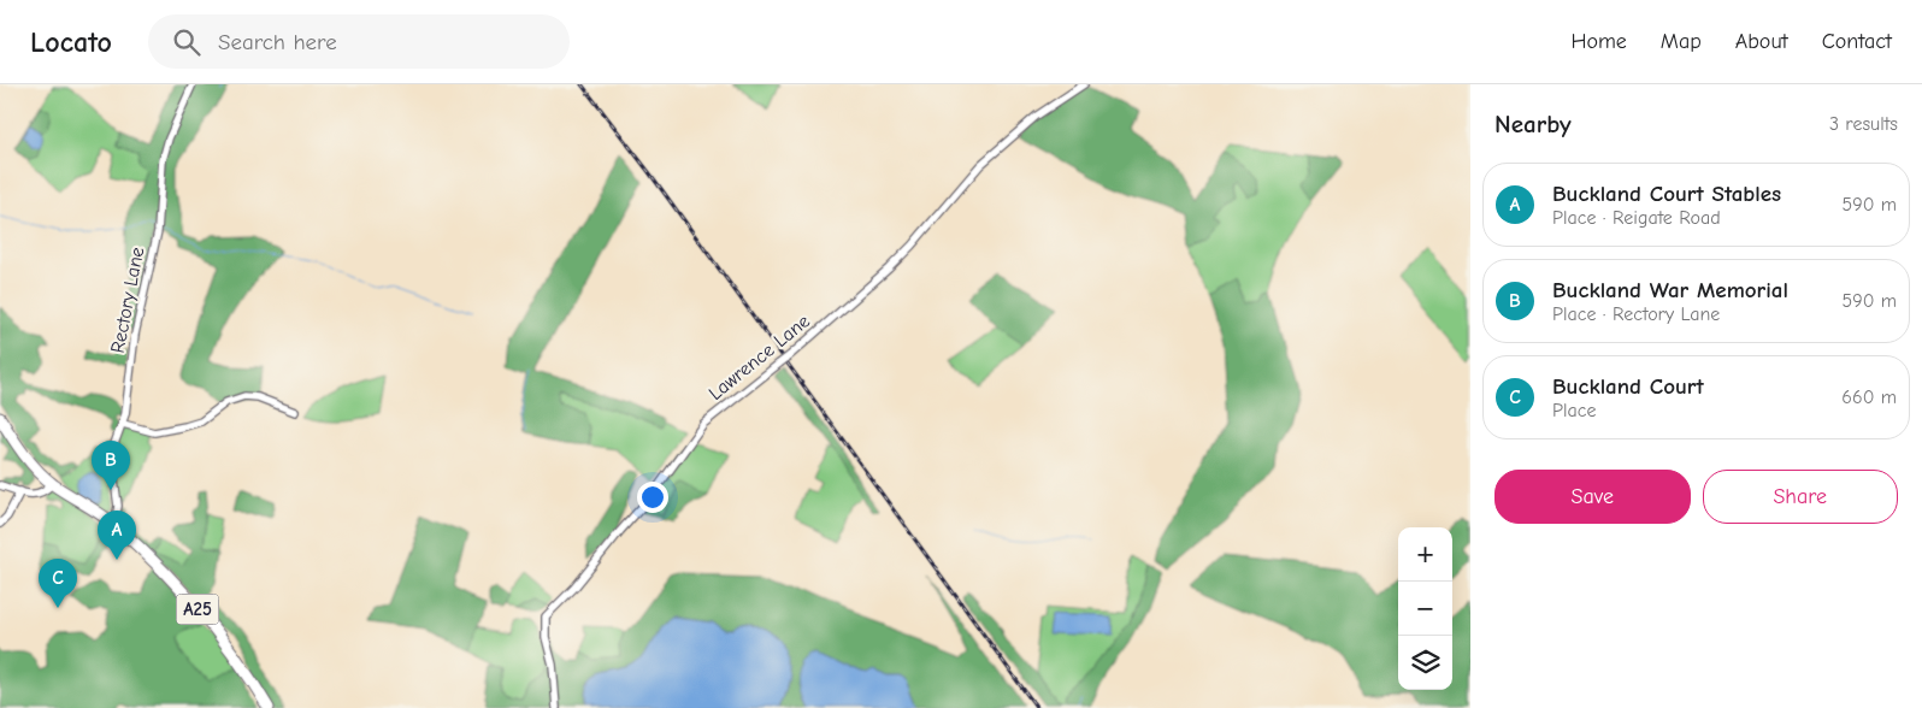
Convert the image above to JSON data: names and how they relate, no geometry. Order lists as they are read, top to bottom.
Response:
{
  "streets": {
    "main road": ["A25"],
    "street": ["Rectory Lane", "Lawrence Lane"]
  },
  "crossings": [
    ["Rectory Lane", "A25"]
  ],
  "page": {
    "header": "Locato",
    "search": "Search here",
    "nav": [
      "Home",
      "Map",
      "About",
      "Contact"
    ],
    "heading": ["Nearby", "3 results"],
    "list": [
      {
        "mark": "A",
        "name": "Buckland Court Stables",
        "note": "Place · Reigate Road",
        "value": "590 m"
      },
      {
        "mark": "B",
        "name": "Buckland War Memorial",
        "note": "Place · Rectory Lane",
        "value": "590 m"
      },
      {
        "mark": "C",
        "name": "Buckland Court",
        "note": "Place",
        "value": "660 m"
      }
    ],
    "pins": ["B", "A", "C"],
    "buttons": ["Save", "Share"],
    "map_buttons": ["+", "−"]
  }
}
